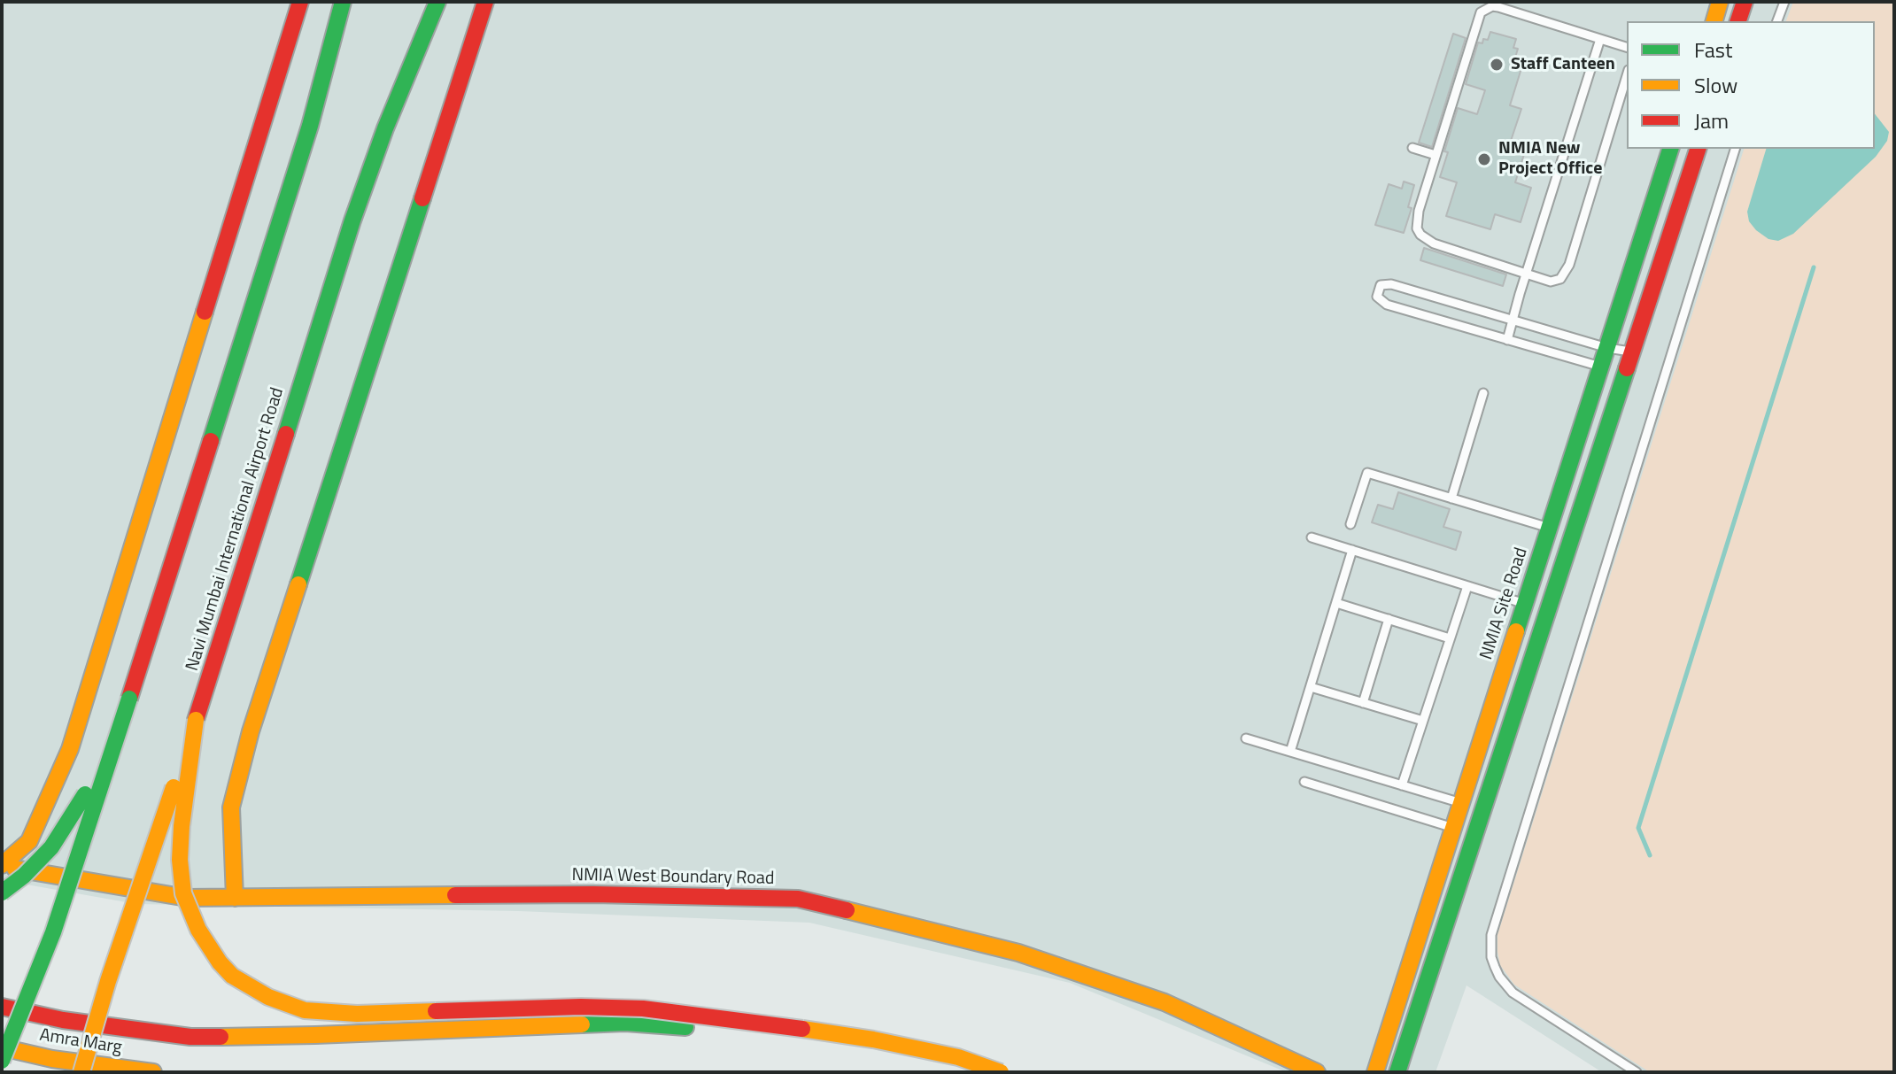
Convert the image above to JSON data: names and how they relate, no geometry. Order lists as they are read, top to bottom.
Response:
{
  "streets": {
    "main road": [
      "Navi Mumbai International Airport Road",
      "NMIA Site Road",
      "NMIA West Boundary Road",
      "Amra Marg"
    ]
  },
  "places": ["Staff Canteen", "NMIA New Project Office"],
  "legend": ["Fast", "Slow", "Jam"]
}
